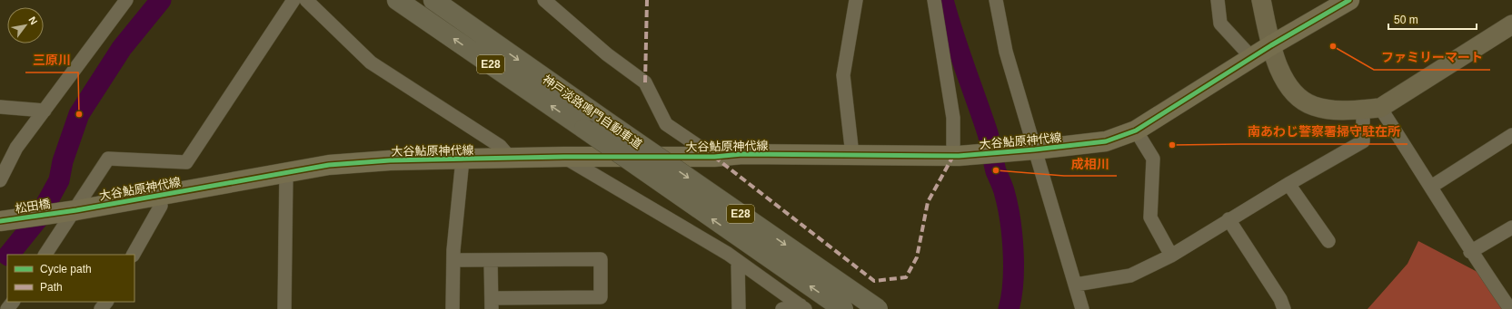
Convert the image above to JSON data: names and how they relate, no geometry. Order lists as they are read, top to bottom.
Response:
{
  "streets": {
    "highway": ["E28", "神戸淡路鳴門自動車道"],
    "main road": ["大谷鮎原神代線", "松田橋"]
  },
  "crossings": [
    ["大谷鮎原神代線", "松田橋"]
  ],
  "places": [
    "ファミリーマート",
    "三原川",
    "南あわじ警察署掃守駐在所",
    "成相川"
  ],
  "legend": ["Cycle path", "Path"],
  "scale_bar": "50 m",
  "north": "top right"
}
